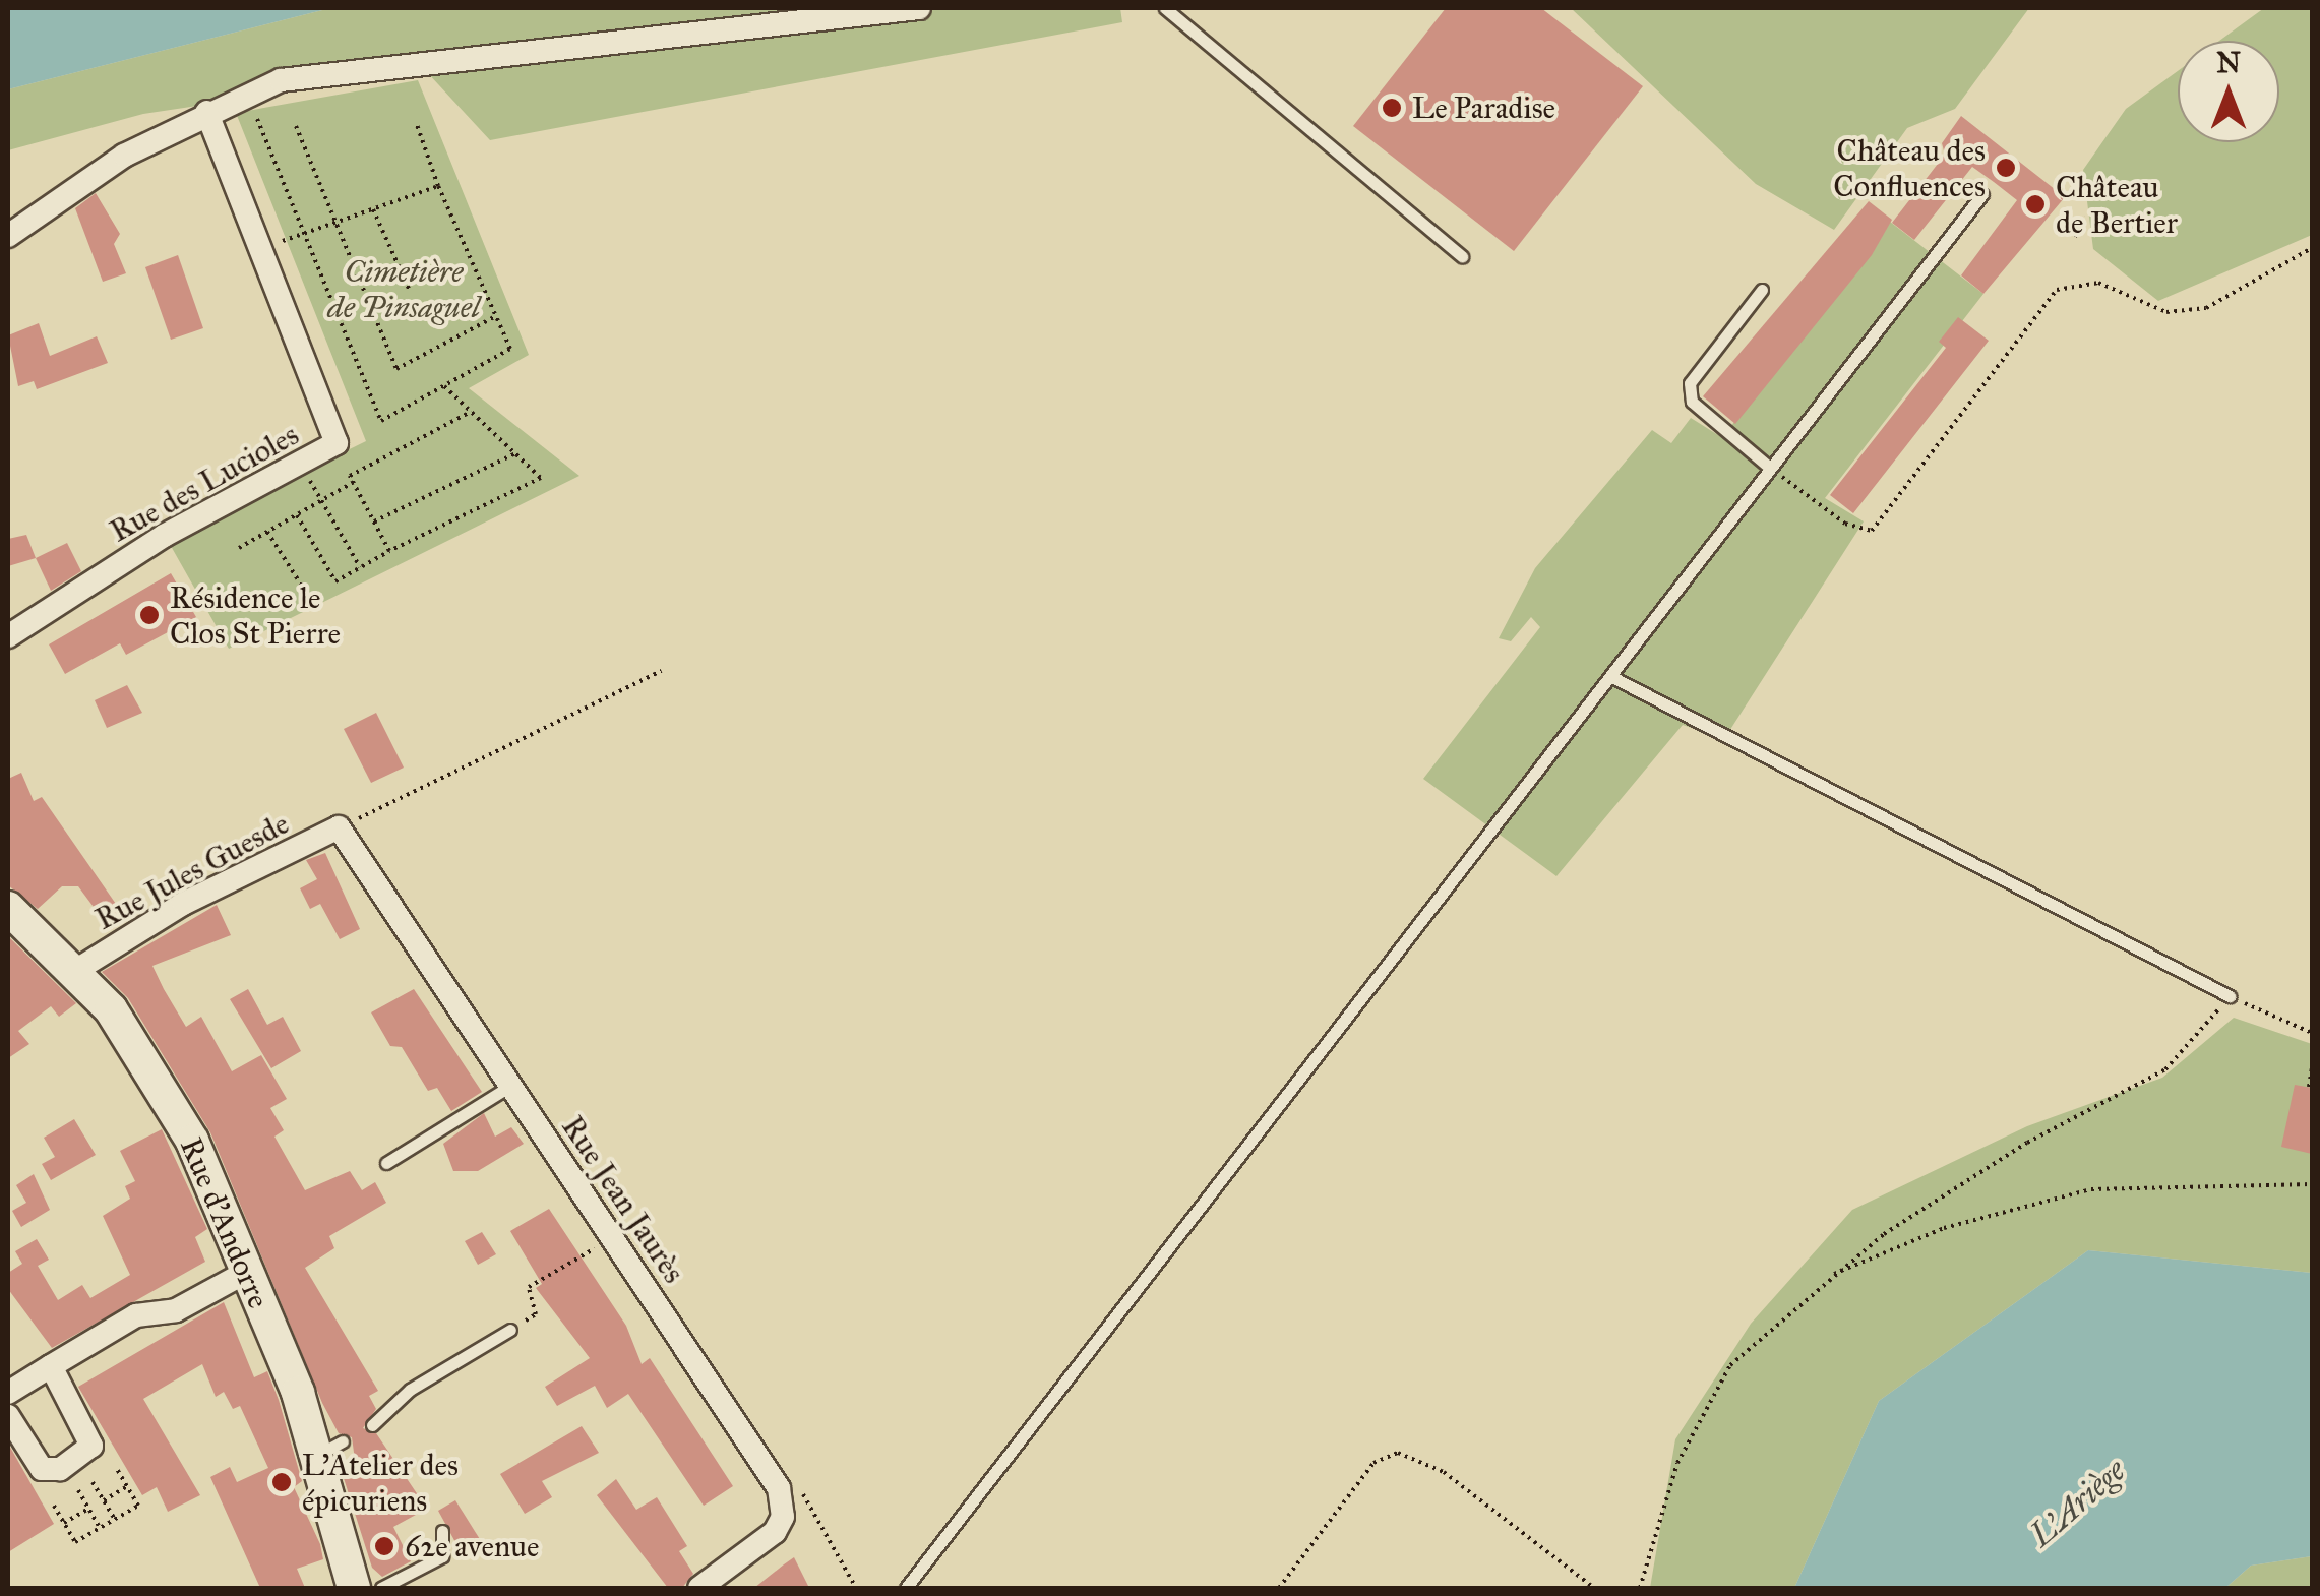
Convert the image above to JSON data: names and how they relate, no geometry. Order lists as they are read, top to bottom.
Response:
{
  "streets": {
    "main road": ["Rue d'Andorre"],
    "street": ["Rue des Lucioles", "Rue Jules Guesde", "Rue Jean Jaurès"]
  },
  "crossings": [
    ["Rue Jules Guesde", "Rue Jean Jaurès"],
    ["Rue Jules Guesde", "Rue d'Andorre"]
  ],
  "water": ["L'Ariège"],
  "parks": ["Cimetière de Pinsaguel"],
  "places": [
    "Le Paradise",
    "Château des Confluences",
    "Château de Bertier",
    "Résidence le Clos St Pierre",
    "L'Atelier des épicuriens",
    "62e avenue"
  ],
  "north": "top"
}
